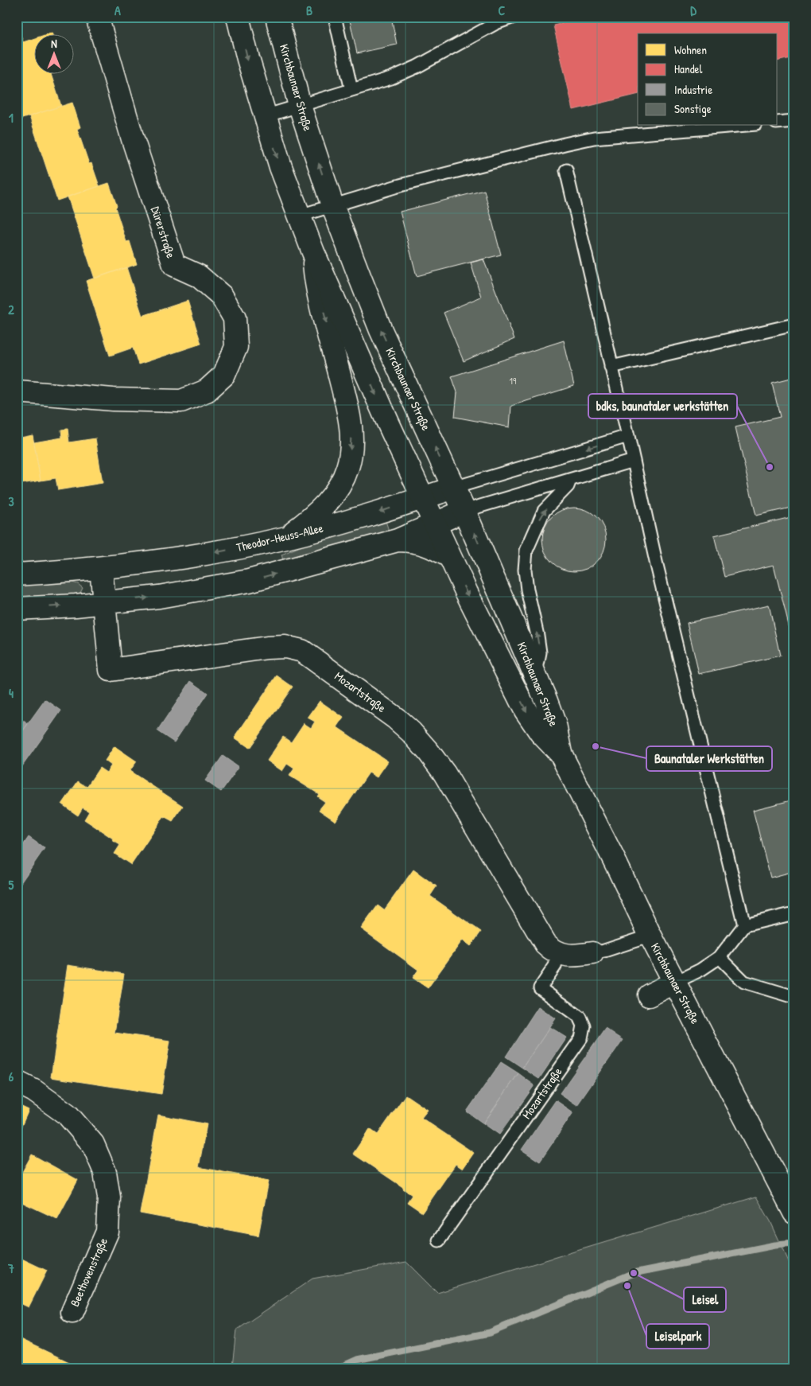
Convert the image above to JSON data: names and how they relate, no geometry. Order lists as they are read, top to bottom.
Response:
{
  "streets": {
    "street": [
      "Kirchbaunaer Straße",
      "Dürerstraße",
      "Theodor-Heuss-Allee",
      "Mozartstraße",
      "Beethovenstraße"
    ]
  },
  "crossings": [
    ["Kirchbaunaer Straße", "Theodor-Heuss-Allee"]
  ],
  "places": [
    "bdks, baunataler werkstätten",
    "Baunataler Werkstätten",
    "Leisel",
    "Leiselpark"
  ],
  "house_numbers": ["19"],
  "legend": [
    "Wohnen",
    "Handel",
    "Industrie",
    "Sonstige"
  ],
  "north": "top",
  "grid": {
    "columns": [
      "A",
      "B",
      "C",
      "D"
    ],
    "rows": [
      "1",
      "2",
      "3",
      "4",
      "5",
      "6",
      "7"
    ]
  }
}
